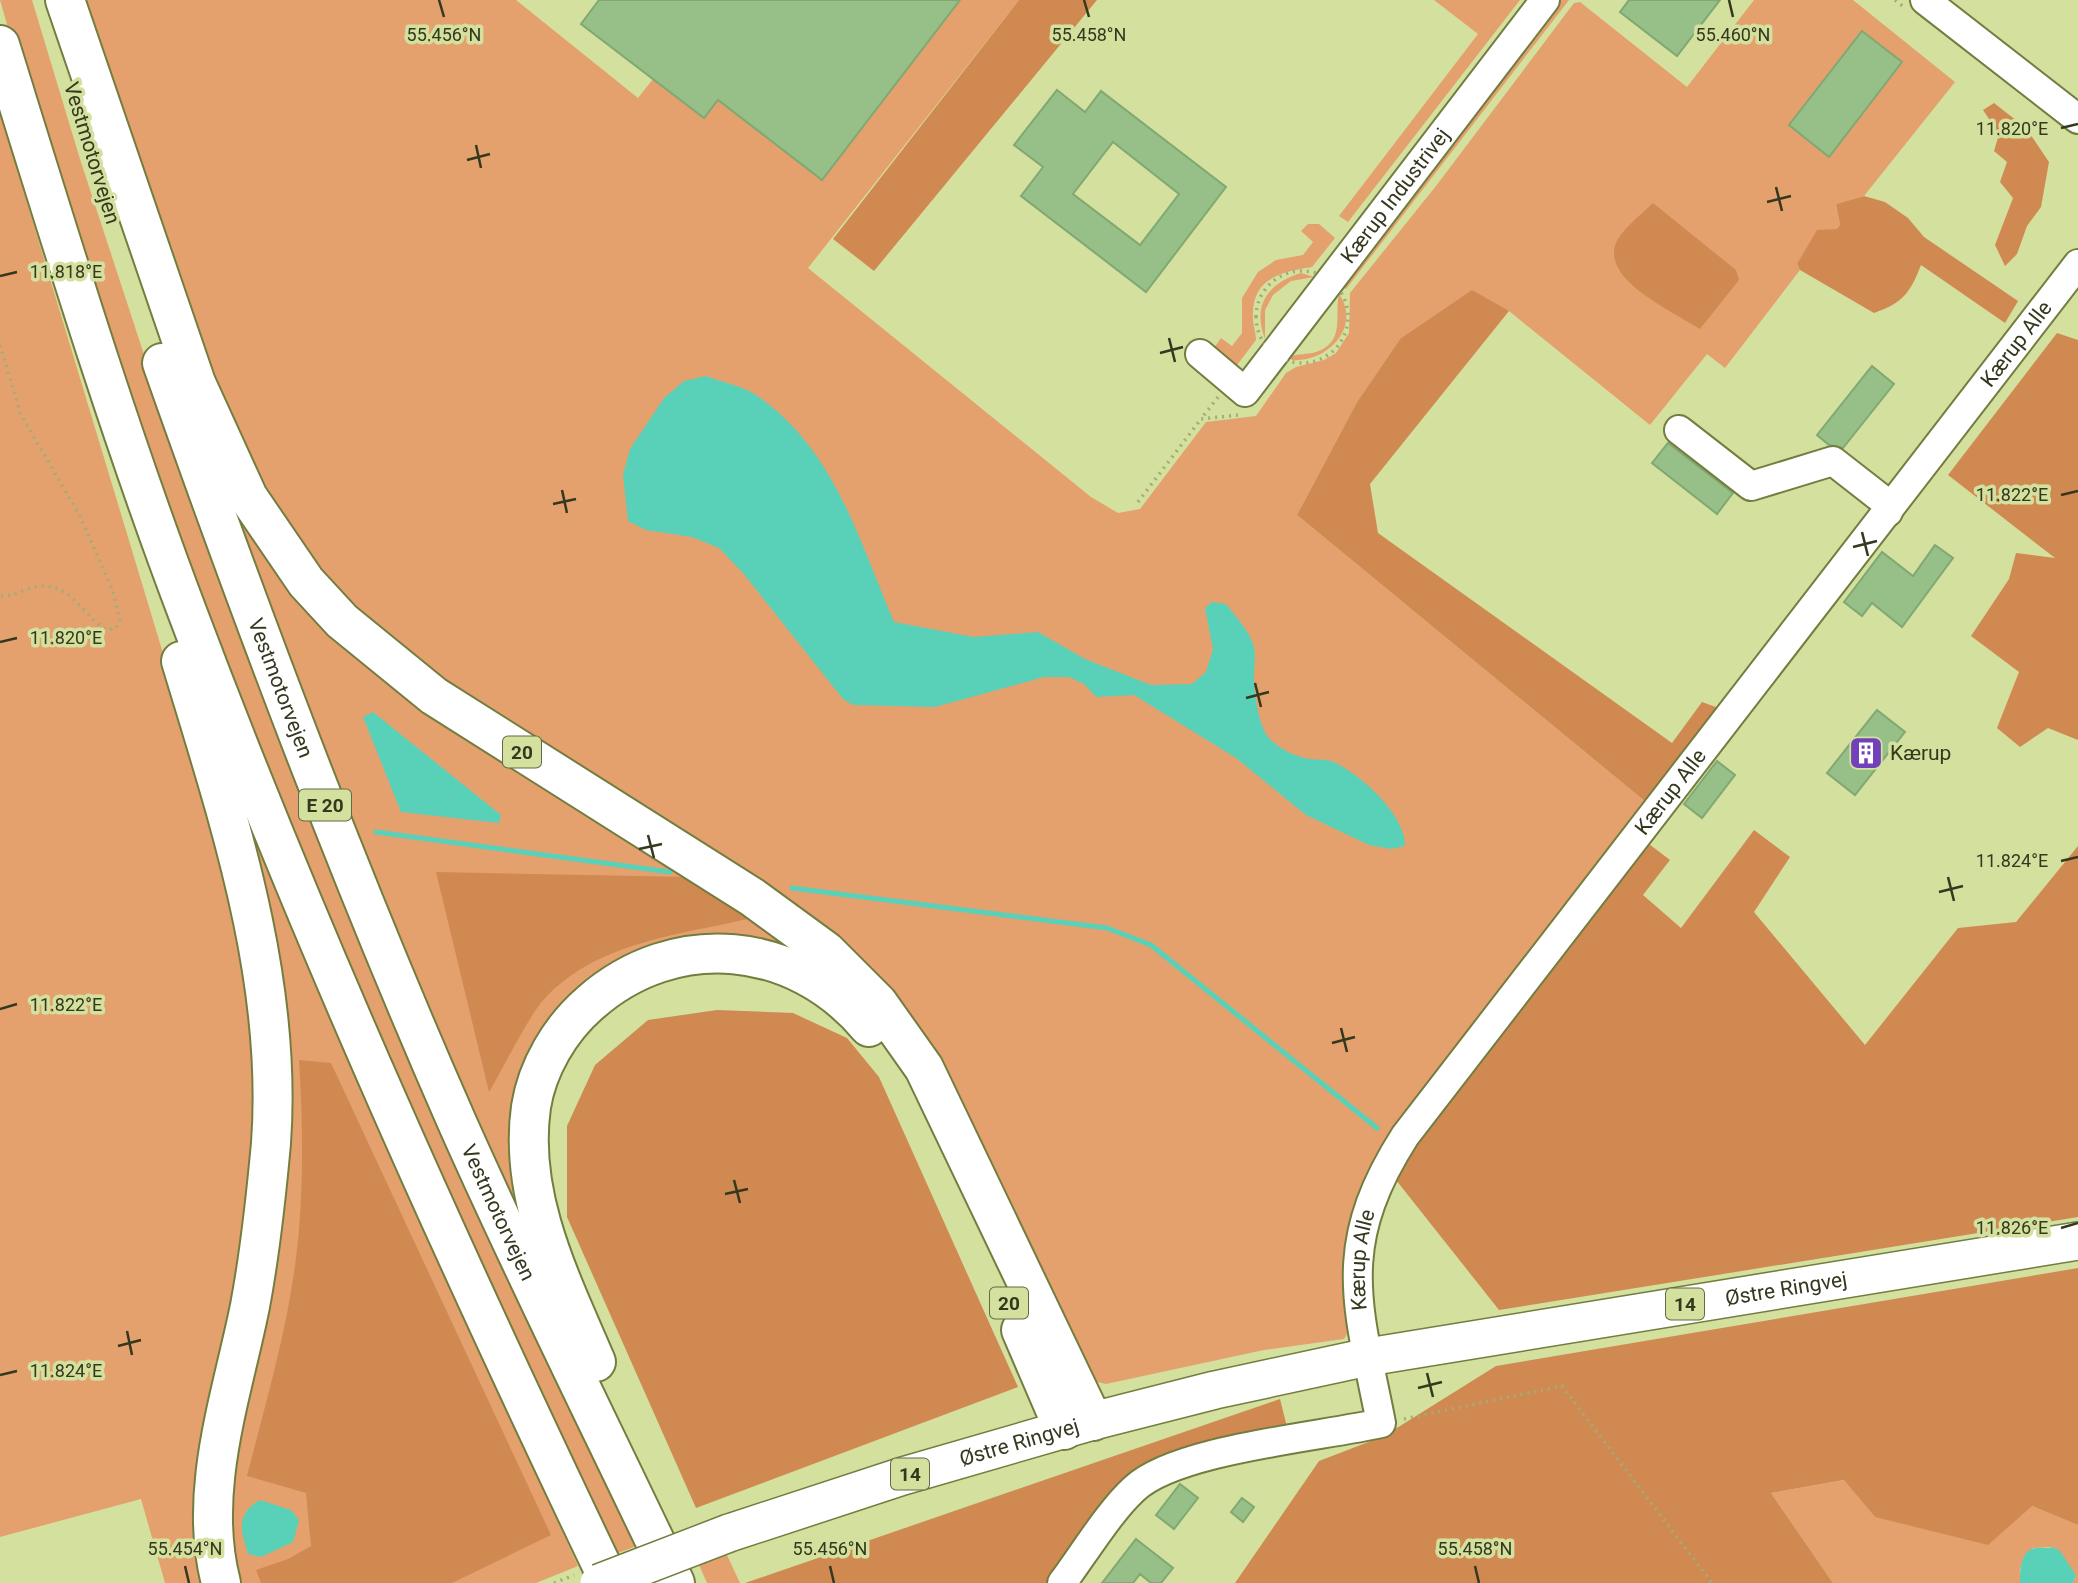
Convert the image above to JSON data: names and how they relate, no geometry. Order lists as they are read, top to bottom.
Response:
{
  "streets": {
    "highway": ["Vestmotorvejen", "20", "E 20"],
    "main road": ["Østre Ringvej", "14"],
    "street": ["Kærup Industrivej", "Kærup Alle"]
  },
  "crossings": [
    ["Kærup Alle", "Østre Ringvej"],
    ["20", "Østre Ringvej"]
  ],
  "places": {
    "building": ["Kærup"]
  },
  "coordinates": [
    "55.456°N",
    "55.458°N",
    "55.460°N",
    "11.820°E",
    "11.818°E",
    "11.822°E",
    "11.824°E",
    "11.826°E",
    "55.454°N"
  ]
}
